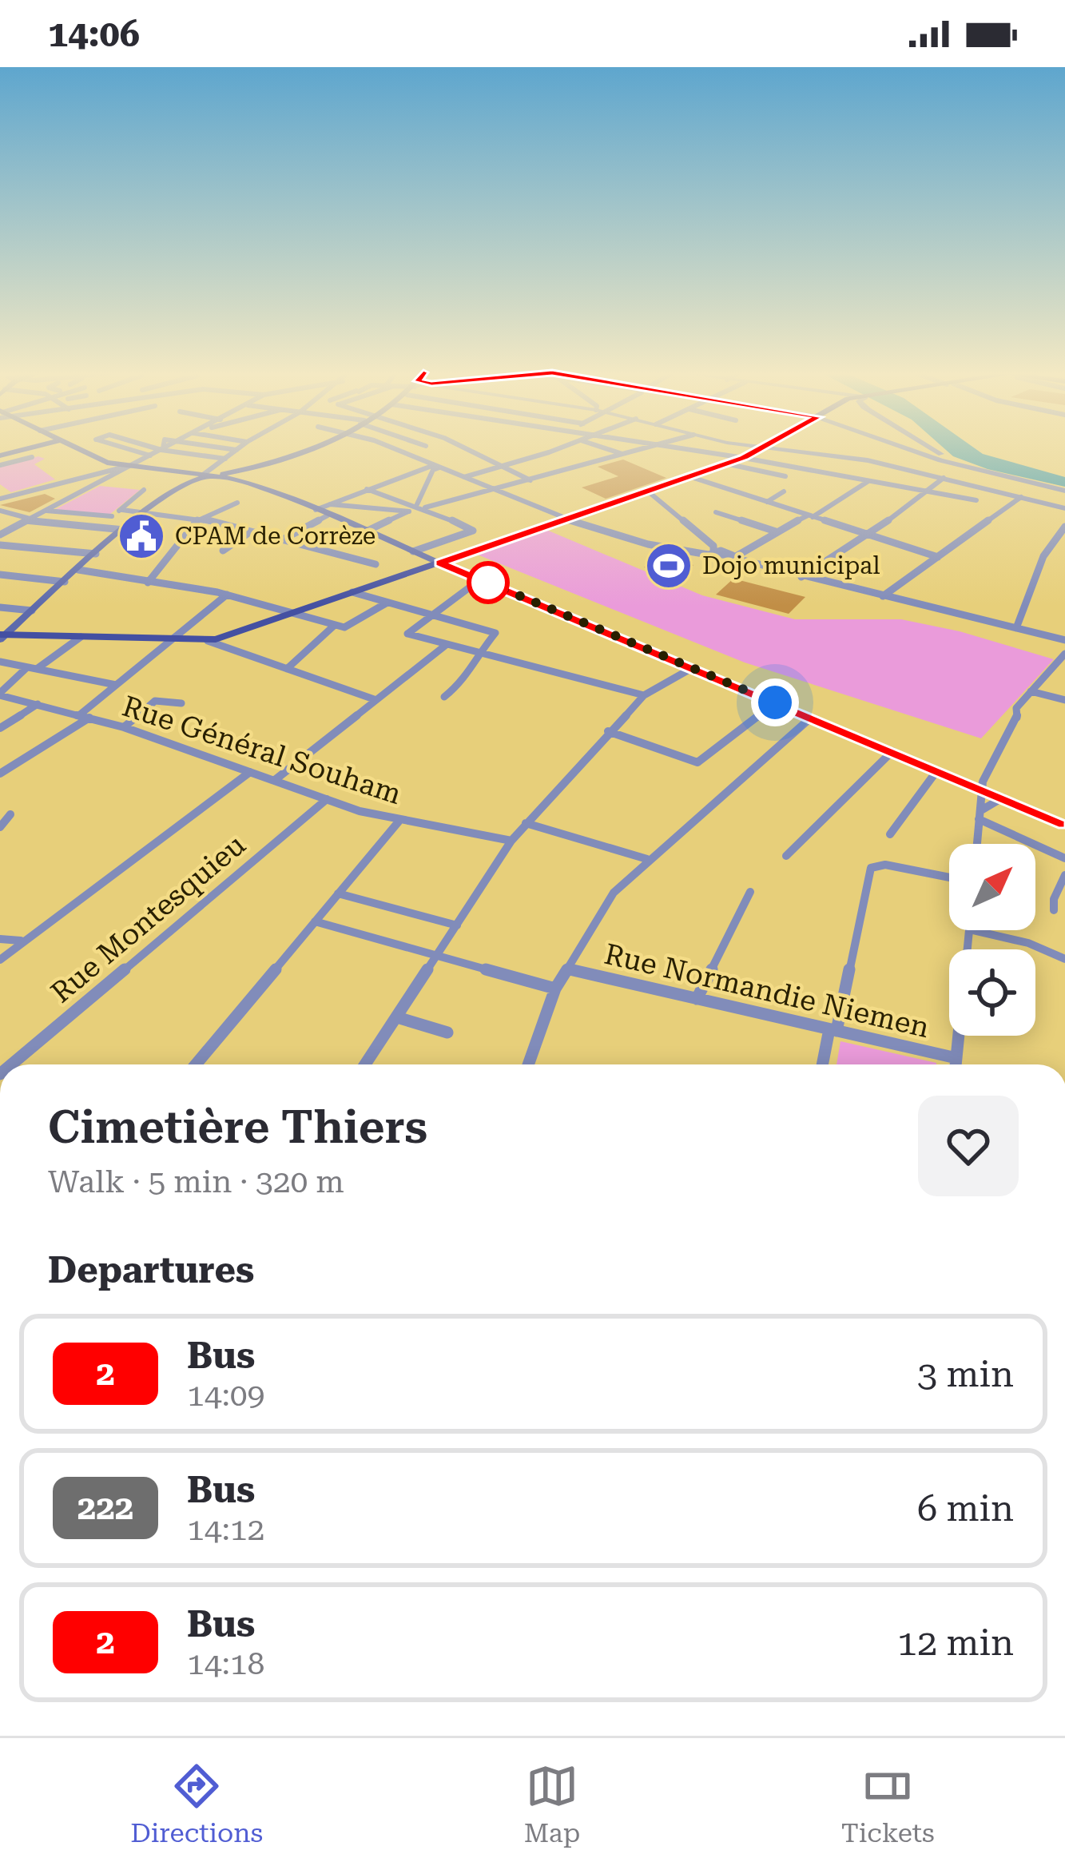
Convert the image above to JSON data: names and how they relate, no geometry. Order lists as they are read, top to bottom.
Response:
{
  "streets": {
    "street": ["Rue Général Souham", "Rue Montesquieu", "Rue Normandie Niemen"]
  },
  "crossings": [
    ["Rue Général Souham", "Rue Montesquieu"]
  ],
  "places": {
    "public building": ["CPAM de Corrèze"],
    "sports": ["Dojo municipal"]
  },
  "lines": ["bus line 2"],
  "north": "top right",
  "page": {
    "status": "14:06",
    "heading": [
      ["Cimetière Thiers", "Walk · 5 min · 320 m"],
      "Departures"
    ],
    "list": [
      {
        "mark": "2",
        "name": "Bus",
        "note": "14:09",
        "value": "3 min"
      },
      {
        "mark": "222",
        "name": "Bus",
        "note": "14:12",
        "value": "6 min"
      },
      {
        "mark": "2",
        "name": "Bus",
        "note": "14:18",
        "value": "12 min"
      }
    ],
    "tabs": ["Directions", "Map", "Tickets"]
  }
}
